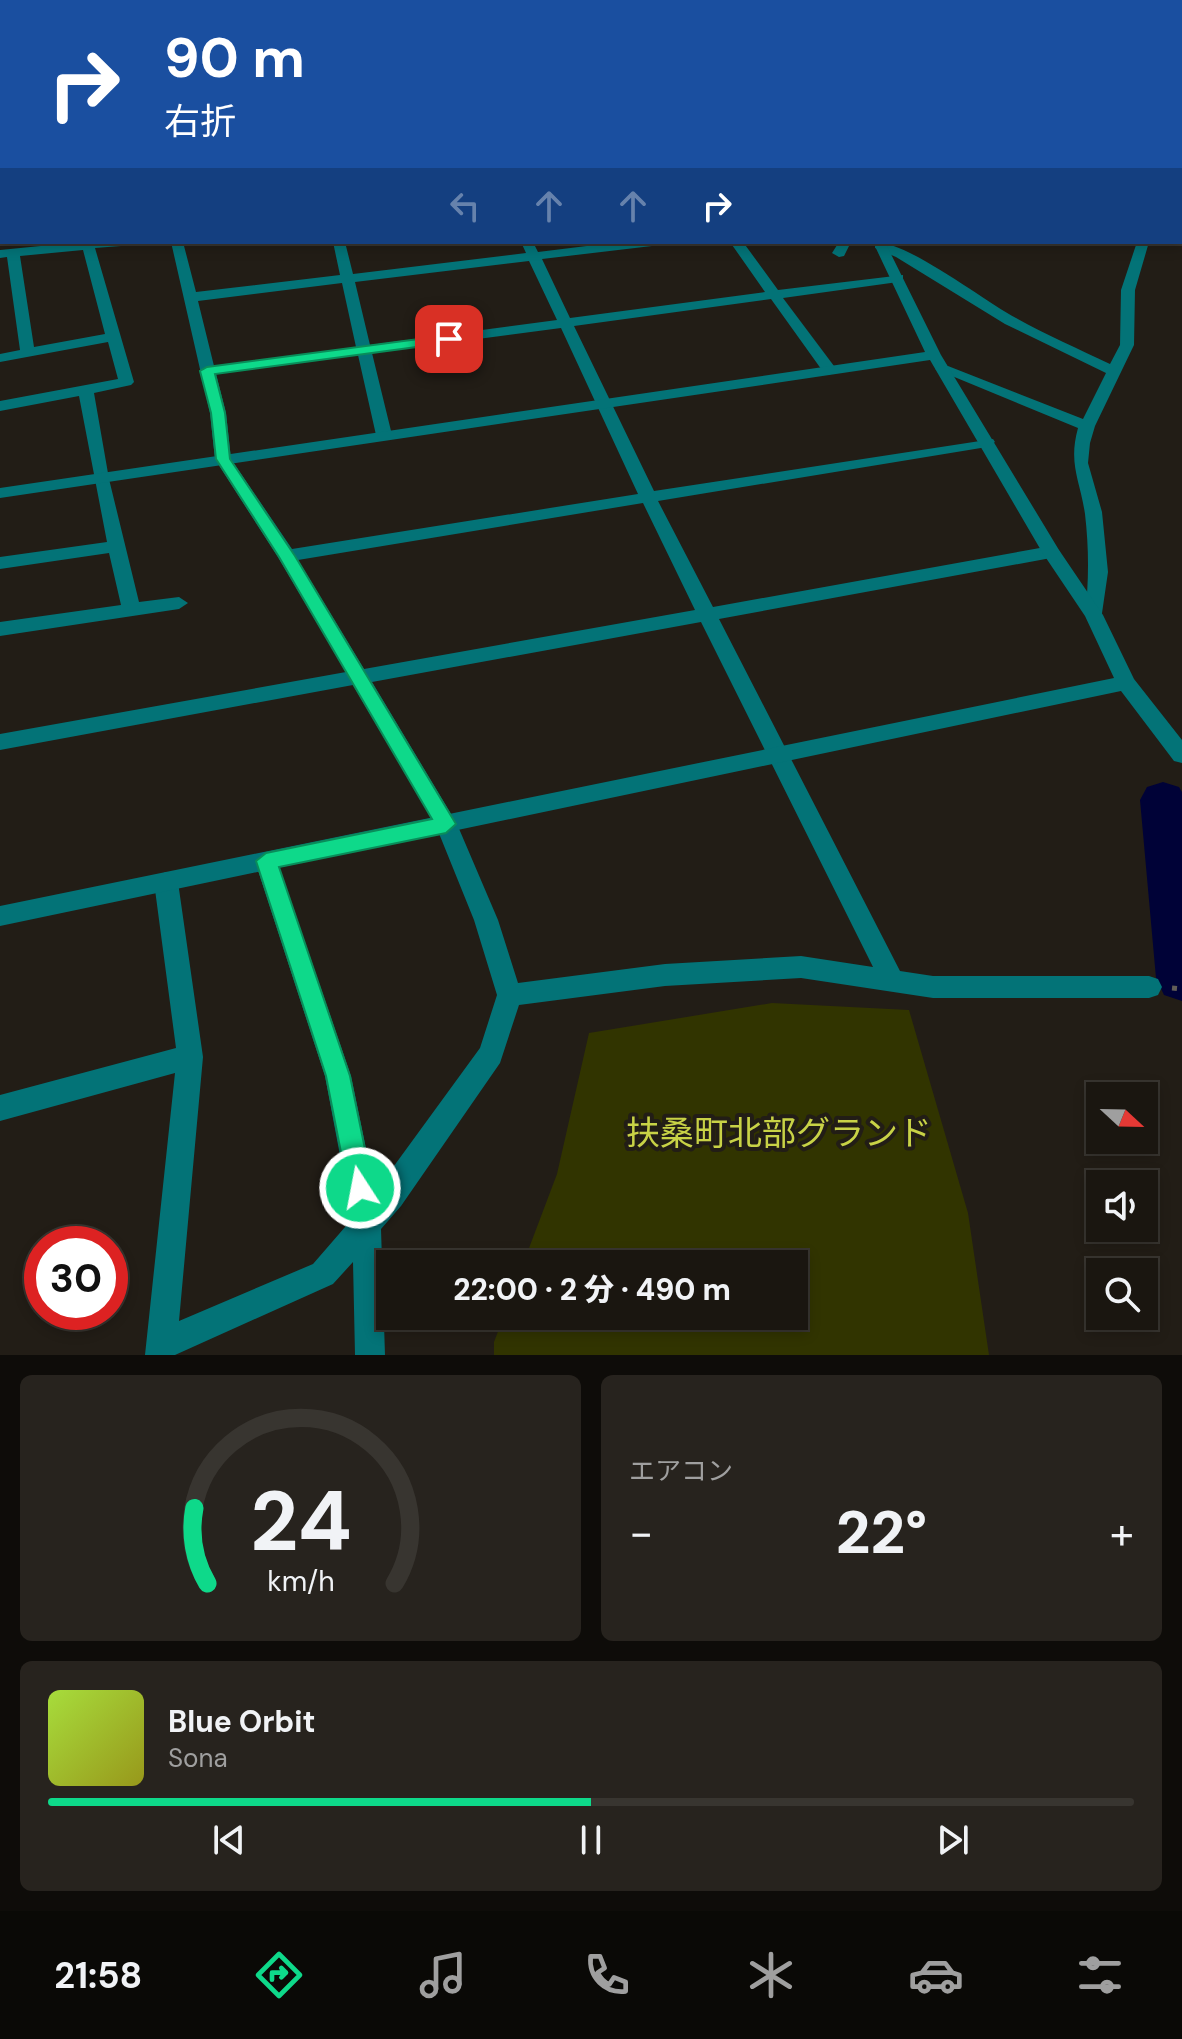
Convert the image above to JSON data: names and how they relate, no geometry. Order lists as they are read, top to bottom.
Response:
{
  "parks": ["扶桑町北部グランド"],
  "north": "right",
  "page": {
    "turn": ["90 m", "右折"],
    "limit": "30",
    "trip": "22:00 · 2 分 · 490 m",
    "tile": "エアコン",
    "heat": ["−", "22°", "+"],
    "song": ["Blue Orbit", "Sona"],
    "tabs": "21:58",
    "gauge": ["24", "km/h"]
  }
}
